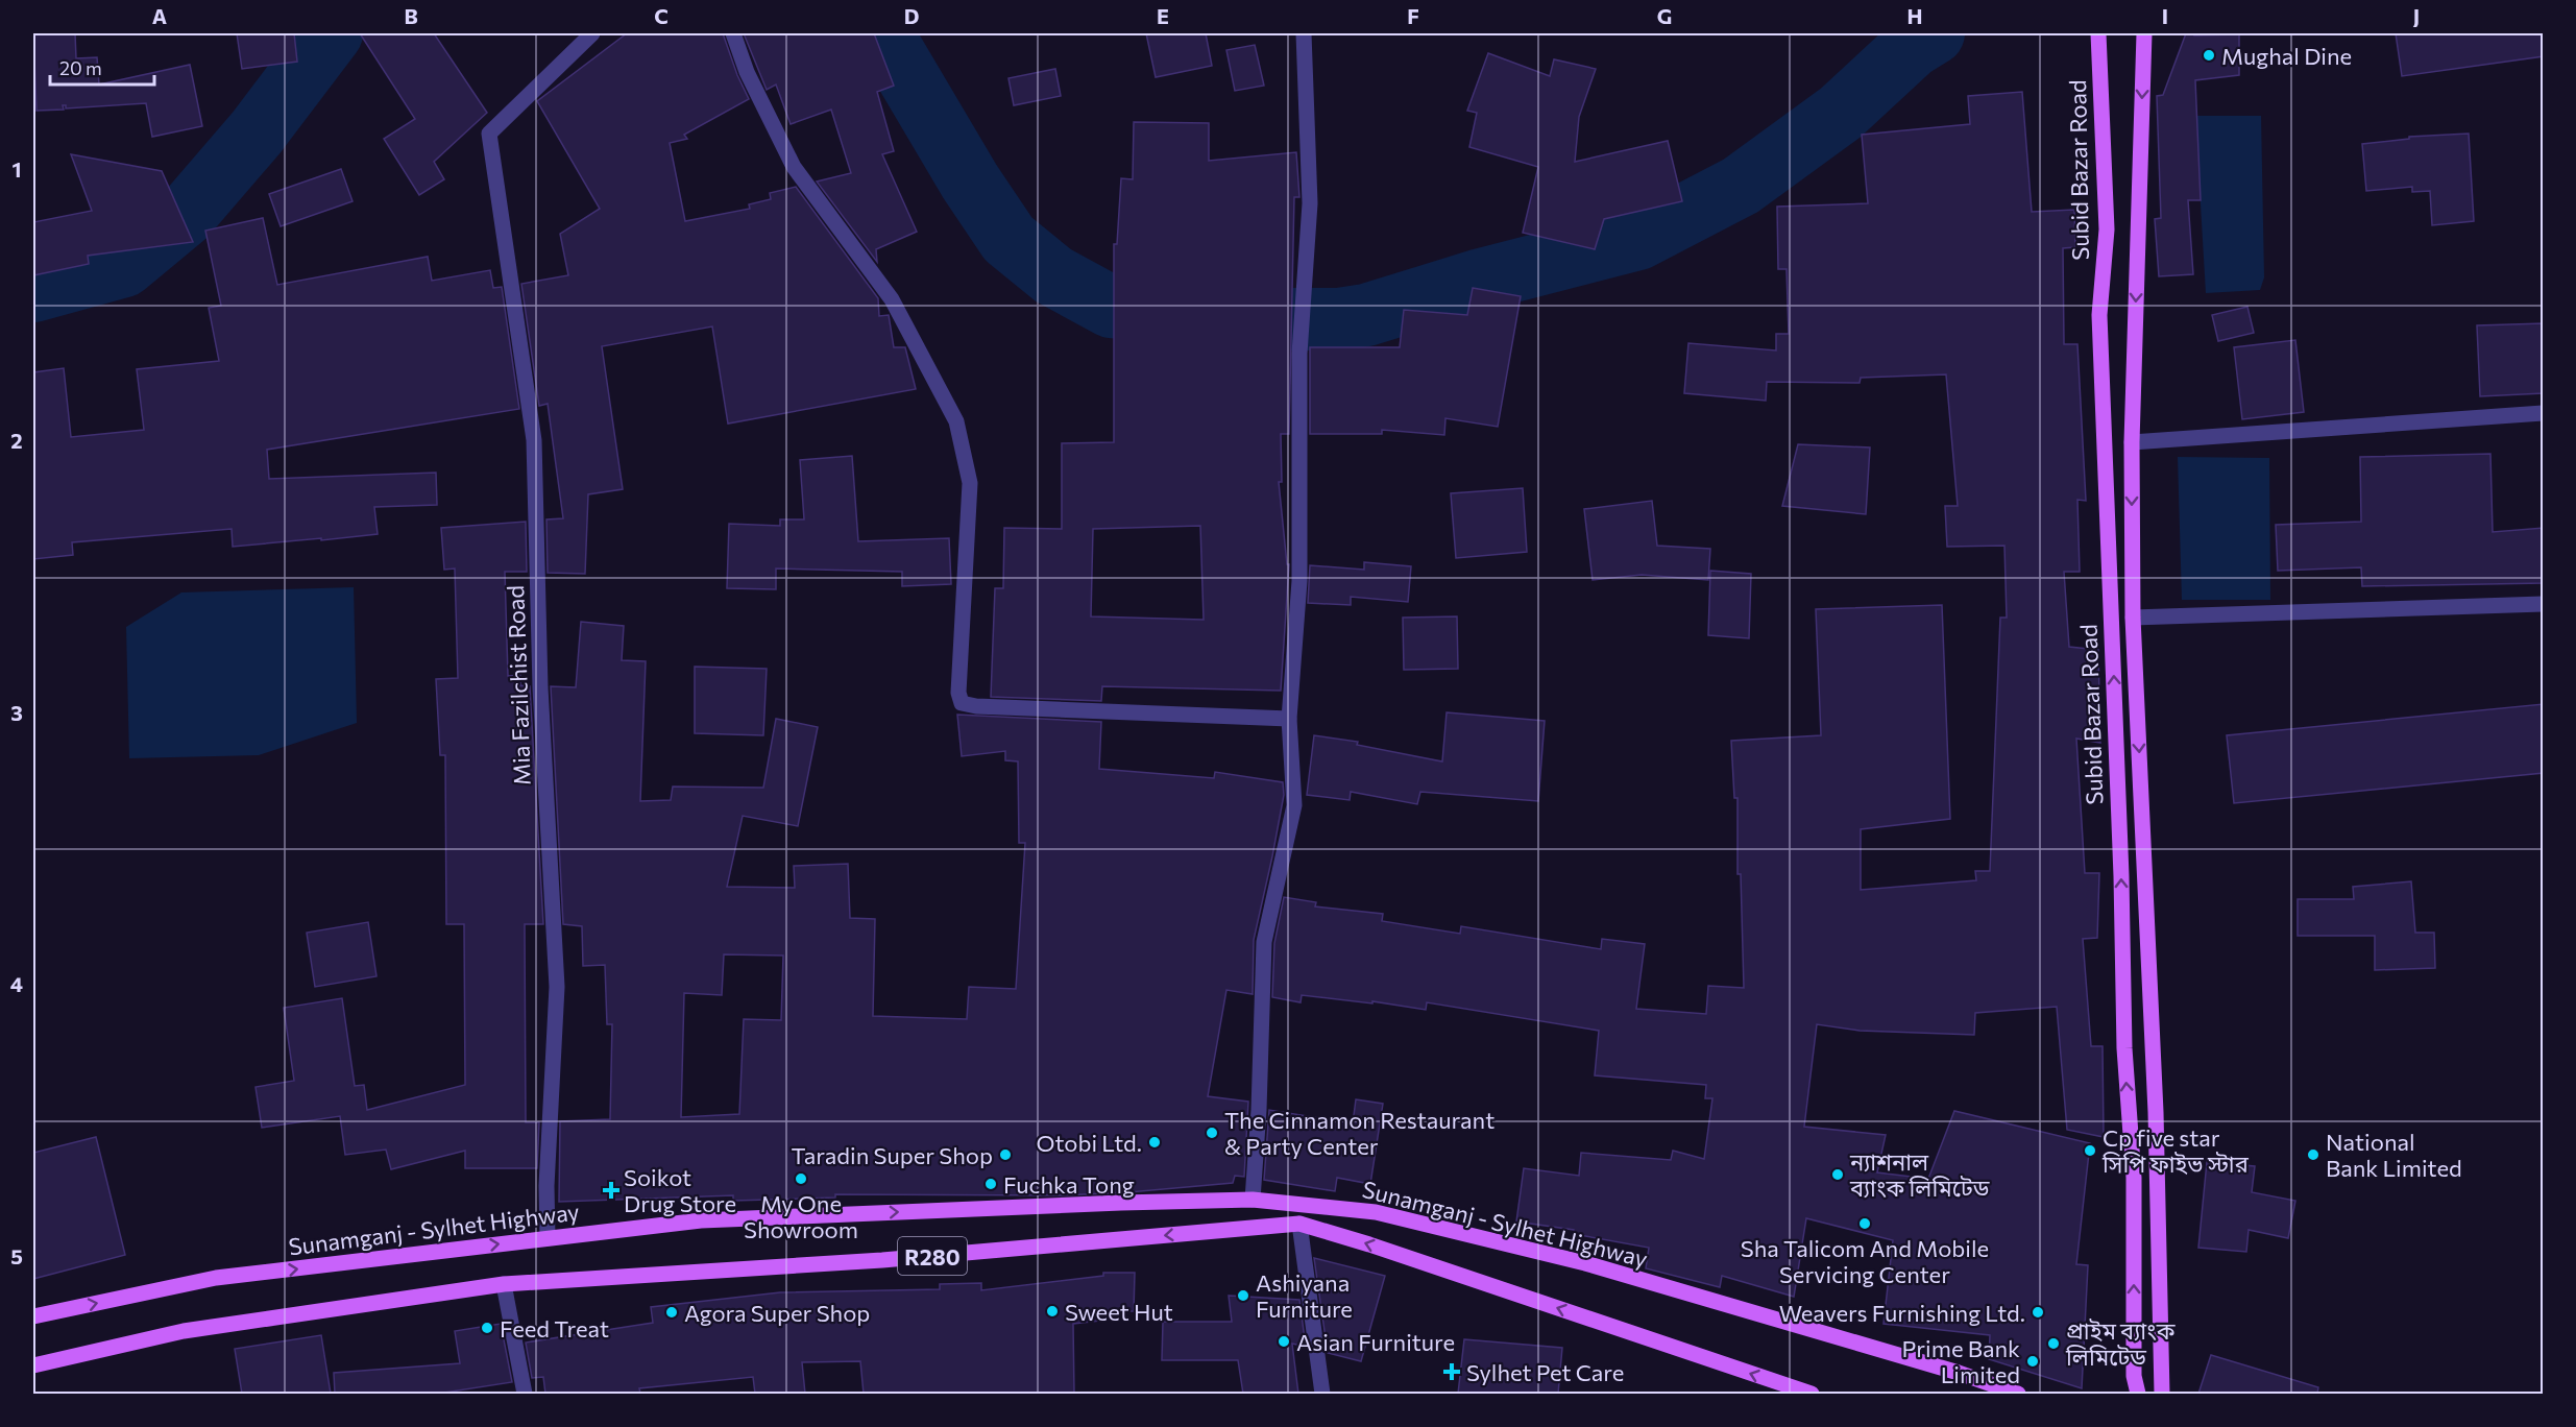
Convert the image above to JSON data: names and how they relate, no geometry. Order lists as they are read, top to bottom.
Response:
{
  "streets": {
    "main road": ["Subid Bazar Road", "Sunamganj - Sylhet Highway", "R280"],
    "street": ["Mia Fazilchist Road"]
  },
  "crossings": [
    ["Mia Fazilchist Road", "Sunamganj - Sylhet Highway"]
  ],
  "places": {
    "other": [
      "Mughal Dine",
      "The Cinnamon Restaurant & Party Center",
      "Otobi Ltd.",
      "Cp five star সিপি ফাইভ স্টার",
      "Taradin Super Shop",
      "National Bank Limited",
      "ন্যাশনাল ব্যাংক লিমিটেড",
      "My One Showroom",
      "Fuchka Tong",
      "Sha Talicom And Mobile Servicing Center",
      "Ashiyana Furniture",
      "Sweet Hut",
      "Agora Super Shop",
      "Weavers Furnishing Ltd.",
      "Feed Treat",
      "Asian Furniture",
      "প্রাইম ব্যাংক লিমিটেড",
      "Prime Bank Limited"
    ],
    "health": ["Soikot Drug Store", "Sylhet Pet Care"]
  },
  "scale_bar": "20 m",
  "grid": {
    "columns": [
      "A",
      "B",
      "C",
      "D",
      "E",
      "F",
      "G",
      "H",
      "I",
      "J"
    ],
    "rows": [
      "1",
      "2",
      "3",
      "4",
      "5"
    ]
  }
}
